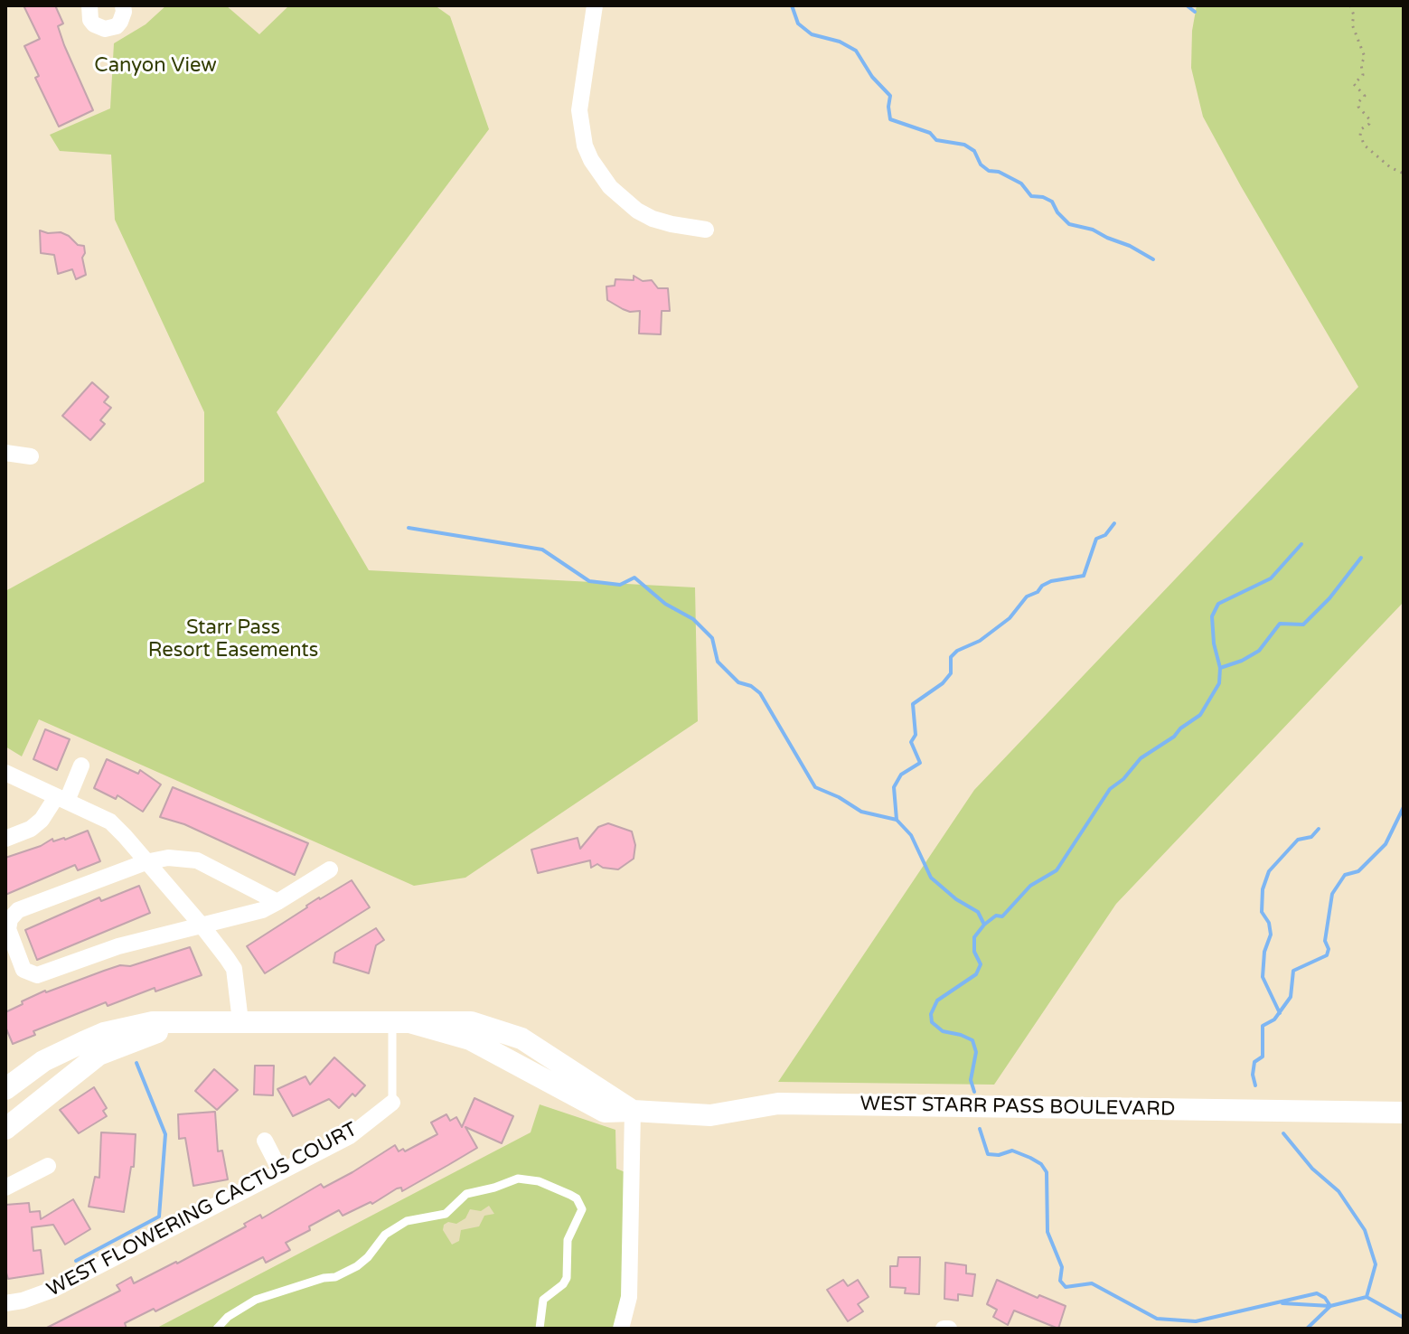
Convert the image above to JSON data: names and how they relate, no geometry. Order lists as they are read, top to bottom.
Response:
{
  "streets": {
    "street": ["WEST STARR PASS BOULEVARD", "WEST FLOWERING CACTUS COURT"]
  },
  "parks": ["Canyon View", "Starr Pass Resort Easements"]
}
